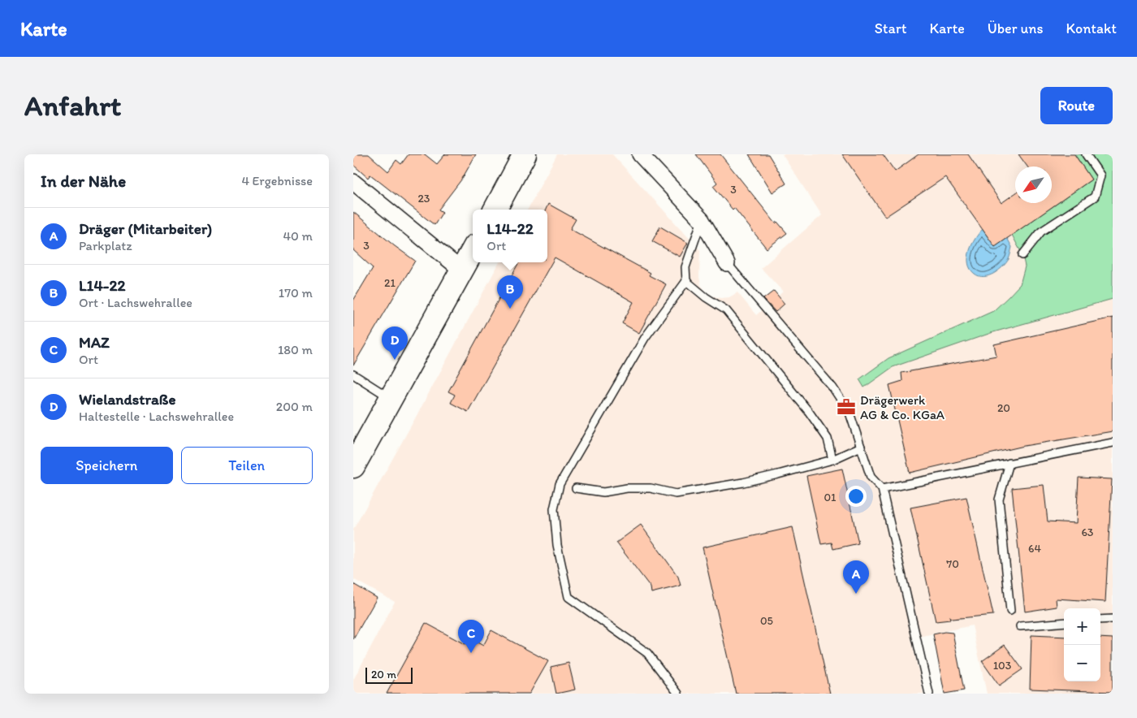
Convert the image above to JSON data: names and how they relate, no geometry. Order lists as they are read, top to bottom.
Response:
{
  "places": {
    "office": ["Drägerwerk AG & Co. KGaA"]
  },
  "house_numbers": [
    "3",
    "23",
    "3",
    "21",
    "20",
    "01",
    "63",
    "64",
    "70",
    "05",
    "103"
  ],
  "scale_bar": "20 m",
  "north": "bottom left",
  "page": {
    "header": "Karte",
    "nav": [
      "Start",
      "Karte",
      "Über uns",
      "Kontakt"
    ],
    "buttons": [
      "Route",
      ["Speichern", "Teilen"]
    ],
    "title": "Anfahrt",
    "heading": ["In der Nähe", "4 Ergebnisse"],
    "list": [
      {
        "mark": "A",
        "name": "Dräger (Mitarbeiter)",
        "note": "Parkplatz",
        "value": "40 m"
      },
      {
        "mark": "B",
        "name": "L14-22",
        "note": "Ort · Lachswehrallee",
        "value": "170 m"
      },
      {
        "mark": "C",
        "name": "MAZ",
        "note": "Ort",
        "value": "180 m"
      },
      {
        "mark": "D",
        "name": "Wielandstraße",
        "note": "Haltestelle · Lachswehrallee",
        "value": "200 m"
      }
    ],
    "popup": ["L14-22", "Ort"],
    "pins": [
      "B",
      "D",
      "A",
      "C"
    ],
    "map_buttons": ["+", "−"],
    "scale": "20 m"
  }
}
